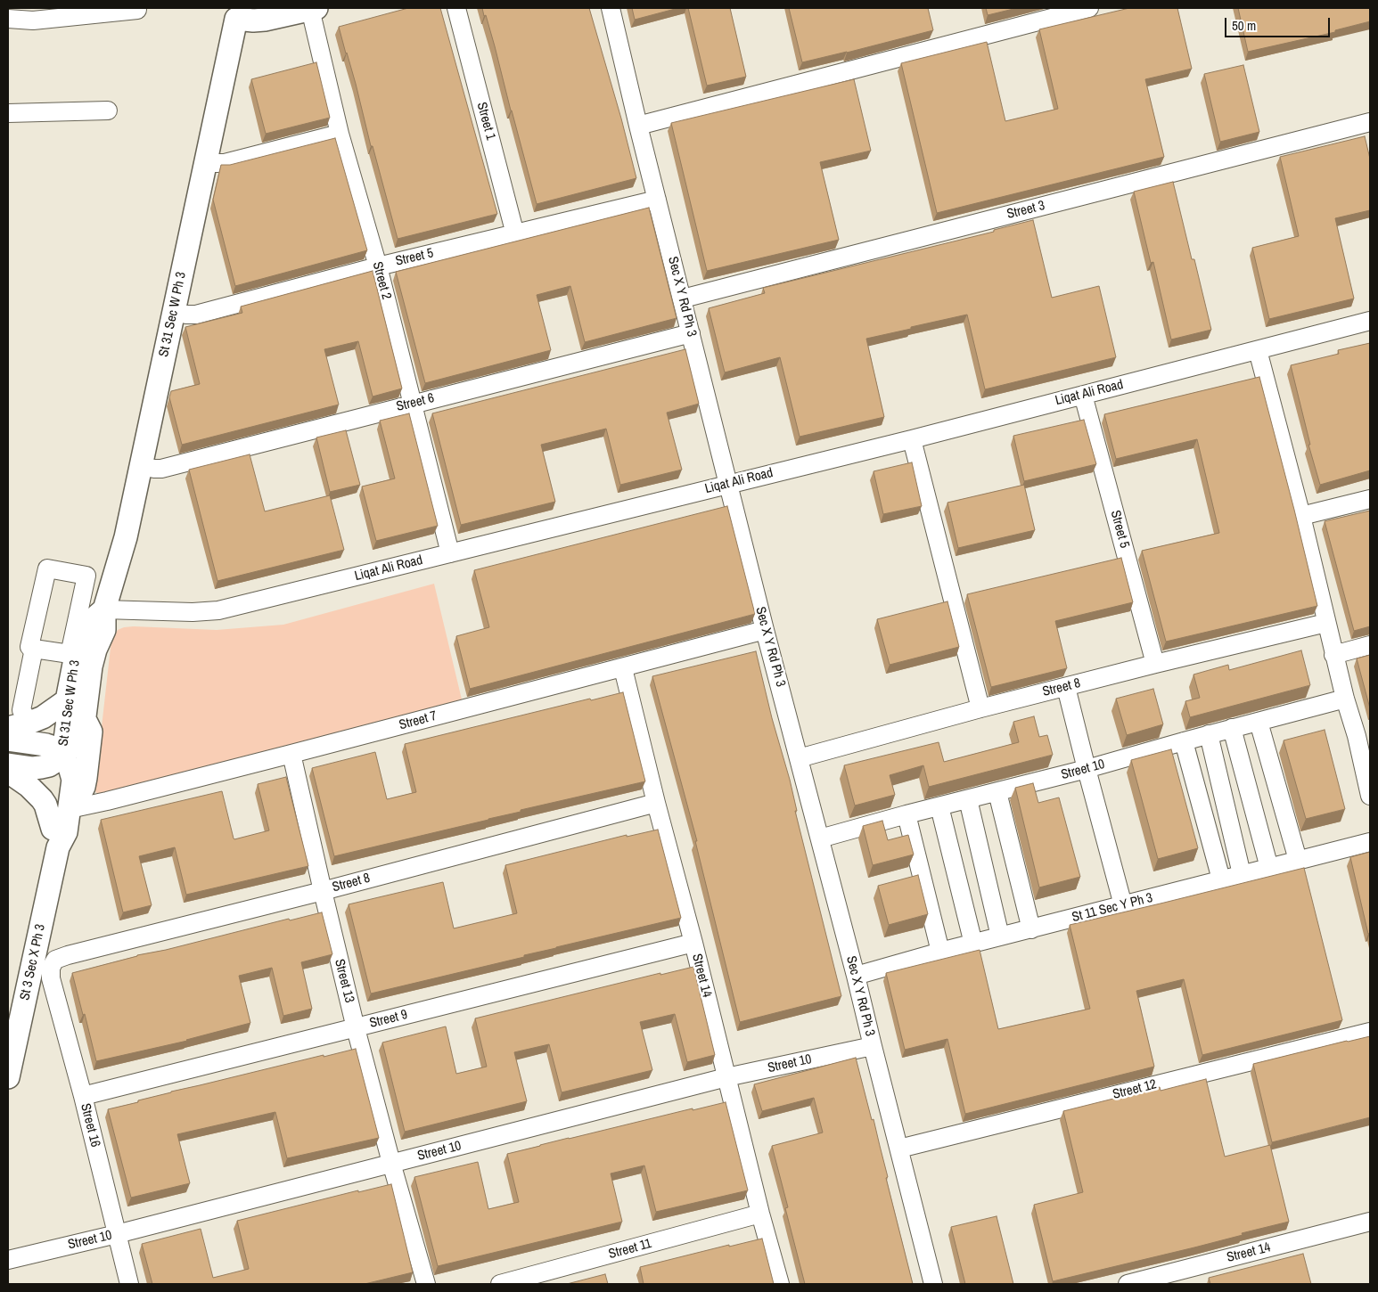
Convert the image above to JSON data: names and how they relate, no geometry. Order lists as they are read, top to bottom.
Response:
{
  "streets": {
    "main road": ["St 31 Sec W Ph 3", "St 3 Sec X Ph 3"],
    "street": [
      "Street 1",
      "Street 3",
      "Street 5",
      "Street 2",
      "Sec X Y Rd Ph 3",
      "Liqat Ali Road",
      "Street 6",
      "Street 8",
      "Street 7",
      "Street 10",
      "St 11 Sec Y Ph 3",
      "Street 14",
      "Street 13",
      "Street 9",
      "Street 12",
      "Street 16",
      "Street 11"
    ]
  },
  "crossings": [
    ["Street 1", "Street 5"],
    ["Street 3", "Sec X Y Rd Ph 3"],
    ["Street 5", "Street 2"],
    ["Street 5", "Sec X Y Rd Ph 3"],
    ["Street 5", "St 31 Sec W Ph 3"],
    ["Street 5", "Liqat Ali Road"],
    ["Street 5", "Street 8"],
    ["Street 2", "Liqat Ali Road"],
    ["Street 2", "Street 6"],
    ["Sec X Y Rd Ph 3", "Liqat Ali Road"],
    ["Sec X Y Rd Ph 3", "Street 6"],
    ["Sec X Y Rd Ph 3", "Street 8"],
    ["Sec X Y Rd Ph 3", "Street 7"],
    ["Sec X Y Rd Ph 3", "Street 10"],
    ["Sec X Y Rd Ph 3", "St 11 Sec Y Ph 3"],
    ["Sec X Y Rd Ph 3", "Street 12"],
    ["St 31 Sec W Ph 3", "Liqat Ali Road"],
    ["St 31 Sec W Ph 3", "Street 6"],
    ["St 31 Sec W Ph 3", "St 3 Sec X Ph 3"],
    ["Street 8", "St 3 Sec X Ph 3"],
    ["Street 8", "Street 14"],
    ["Street 8", "Street 13"],
    ["Street 8", "Street 16"],
    ["Street 7", "St 3 Sec X Ph 3"],
    ["Street 7", "Street 14"],
    ["Street 7", "Street 13"],
    ["Street 10", "Street 14"],
    ["Street 10", "Street 13"],
    ["Street 10", "Street 16"],
    ["St 3 Sec X Ph 3", "Street 16"],
    ["Street 14", "Street 9"],
    ["Street 14", "Street 11"],
    ["Street 13", "Street 9"],
    ["Street 9", "Street 16"]
  ],
  "scale_bar": "50 m"
}
